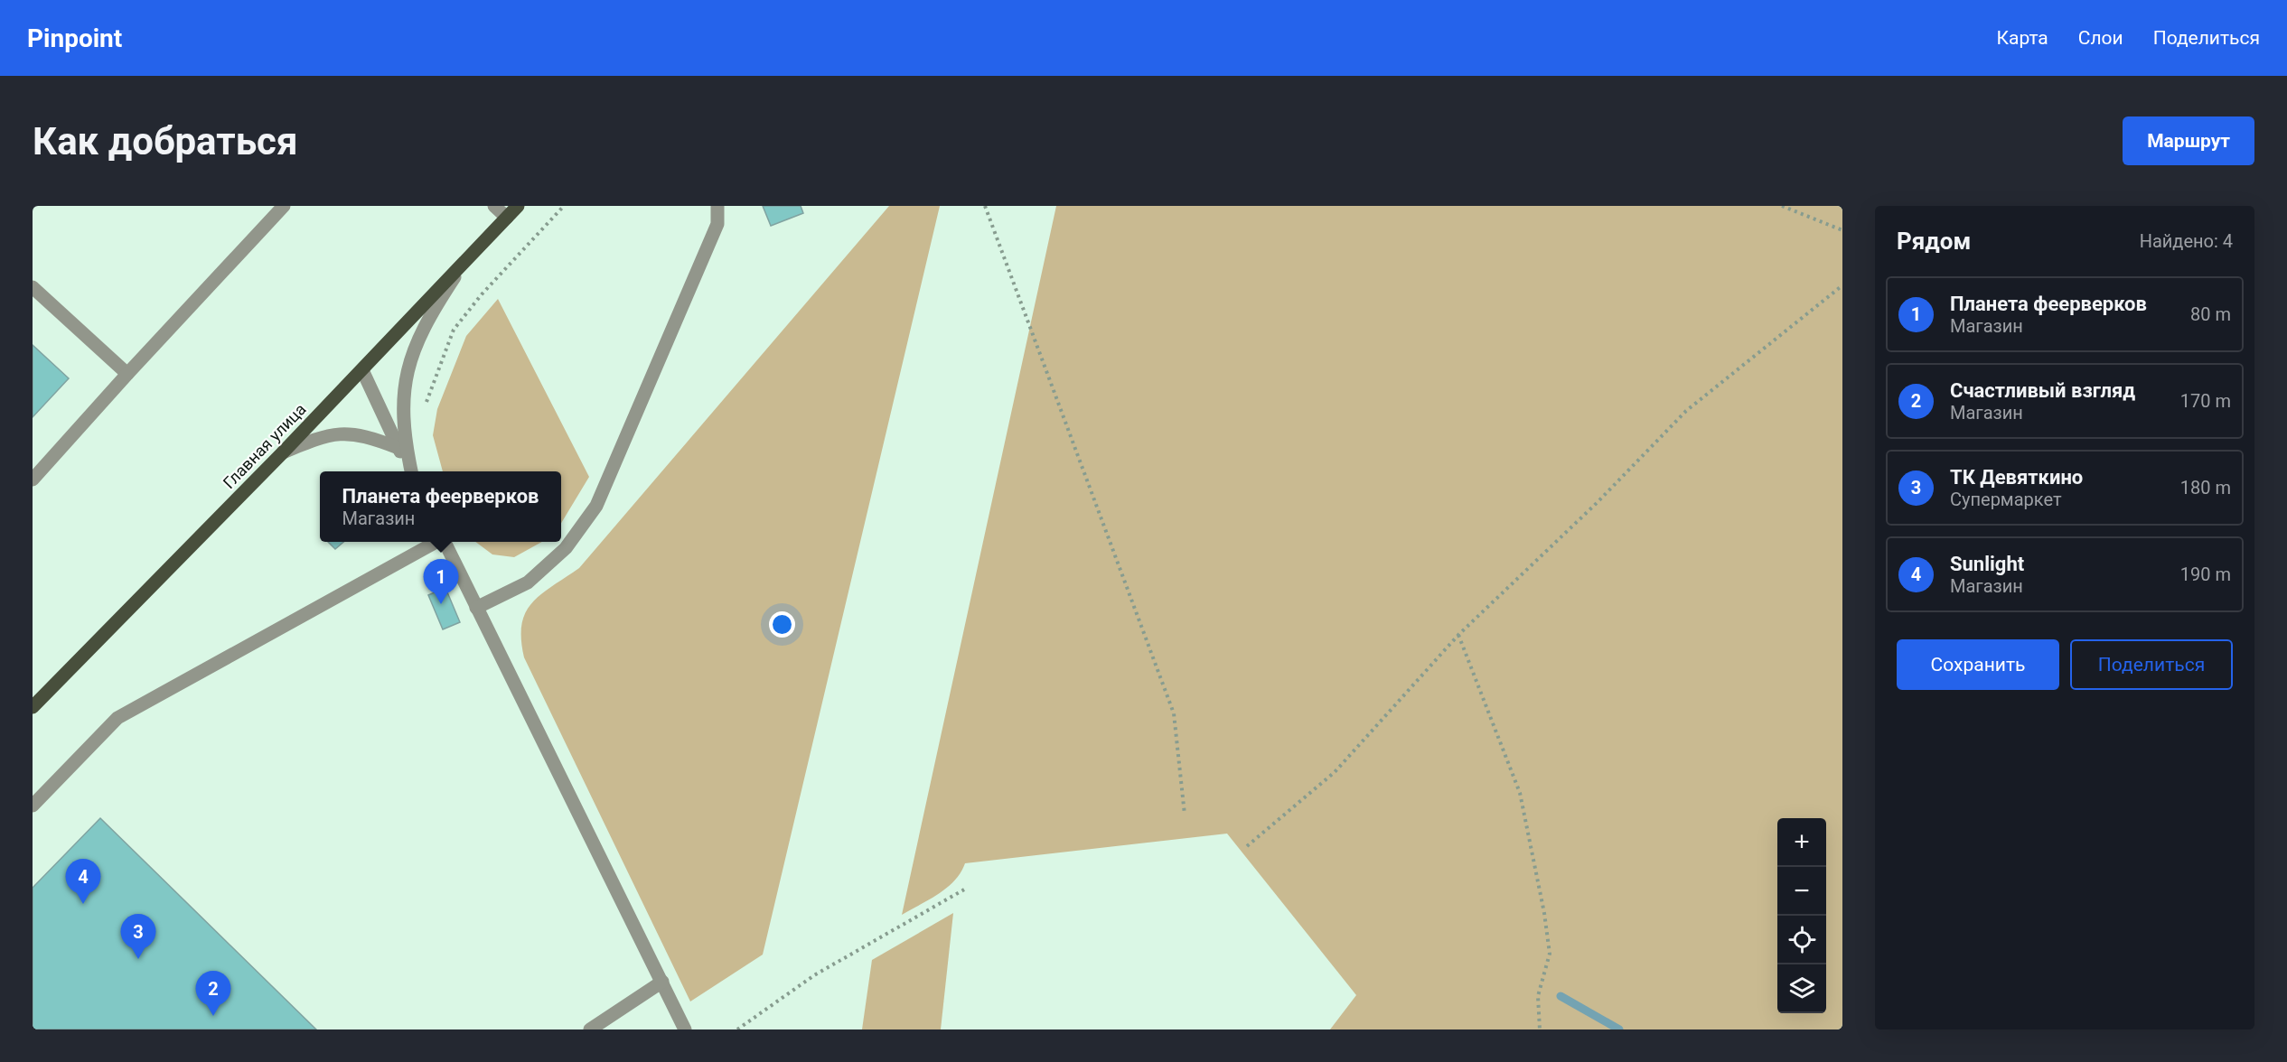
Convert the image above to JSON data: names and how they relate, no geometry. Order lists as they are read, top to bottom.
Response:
{
  "streets": {
    "main road": ["Главная улица"]
  },
  "page": {
    "header": "Pinpoint",
    "nav": ["Карта", "Слои", "Поделиться"],
    "buttons": [
      "Маршрут",
      ["Сохранить", "Поделиться"]
    ],
    "title": "Как добраться",
    "heading": ["Рядом", "Найдено: 4"],
    "list": [
      {
        "mark": "1",
        "name": "Планета феерверков",
        "note": "Магазин",
        "value": "80 m"
      },
      {
        "mark": "2",
        "name": "Счастливый взгляд",
        "note": "Магазин",
        "value": "170 m"
      },
      {
        "mark": "3",
        "name": "ТК Девяткино",
        "note": "Супермаркет",
        "value": "180 m"
      },
      {
        "mark": "4",
        "name": "Sunlight",
        "note": "Магазин",
        "value": "190 m"
      }
    ],
    "popup": ["Планета феерверков", "Магазин"],
    "pins": [
      "1",
      "4",
      "3",
      "2"
    ],
    "map_buttons": ["+", "−"]
  }
}
